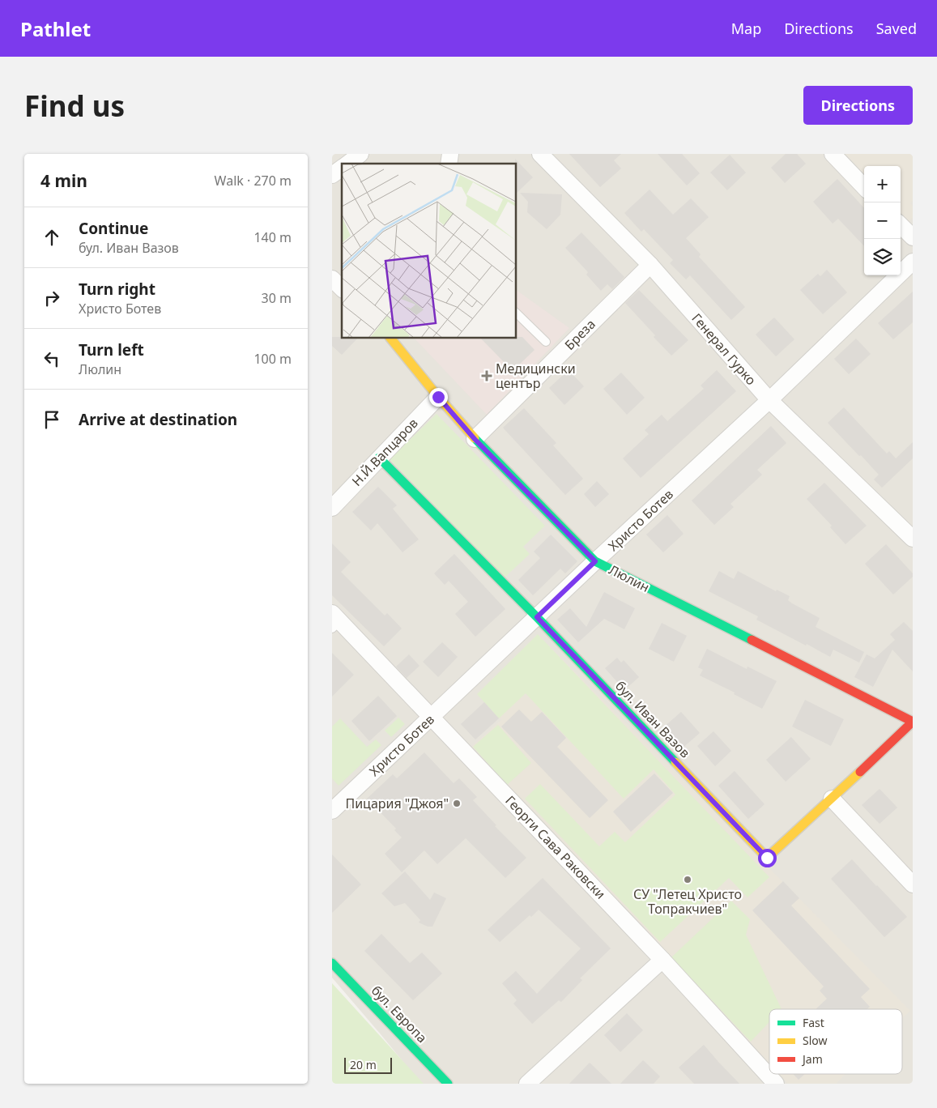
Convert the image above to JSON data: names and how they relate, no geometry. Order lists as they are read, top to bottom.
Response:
{
  "streets": {
    "street": [
      "Бреза",
      "Генерал Гурко",
      "Н.Й.Вапцаров",
      "Христо Ботев",
      "Люлин",
      "бул. Иван Вазов",
      "Георги Сава Раковски",
      "бул. Европа"
    ]
  },
  "crossings": [
    ["Бреза", "Генерал Гурко"],
    ["Бреза", "Люлин"],
    ["Генерал Гурко", "Христо Ботев"],
    ["Н.Й.Вапцаров", "Люлин"],
    ["Н.Й.Вапцаров", "бул. Иван Вазов"],
    ["Христо Ботев", "Люлин"],
    ["Христо Ботев", "бул. Иван Вазов"],
    ["Христо Ботев", "Георги Сава Раковски"],
    ["Люлин", "бул. Иван Вазов"]
  ],
  "places": {
    "health": ["Медицински център"],
    "other": ["Пицария \"Джоя\"", "СУ \"Летец Христо Топракчиев\""]
  },
  "legend": ["Fast", "Slow", "Jam"],
  "scale_bar": "20 m",
  "page": {
    "header": "Pathlet",
    "nav": ["Map", "Directions", "Saved"],
    "buttons": "Directions",
    "title": "Find us",
    "heading": ["4 min", "Walk · 270 m"],
    "map_buttons": ["+", "−"],
    "list": [
      ["Continue", "бул. Иван Вазов", "140 m"],
      ["Turn right", "Христо Ботев", "30 m"],
      ["Turn left", "Люлин", "100 m"],
      "Arrive at destination"
    ],
    "scale": "20 m"
  }
}
